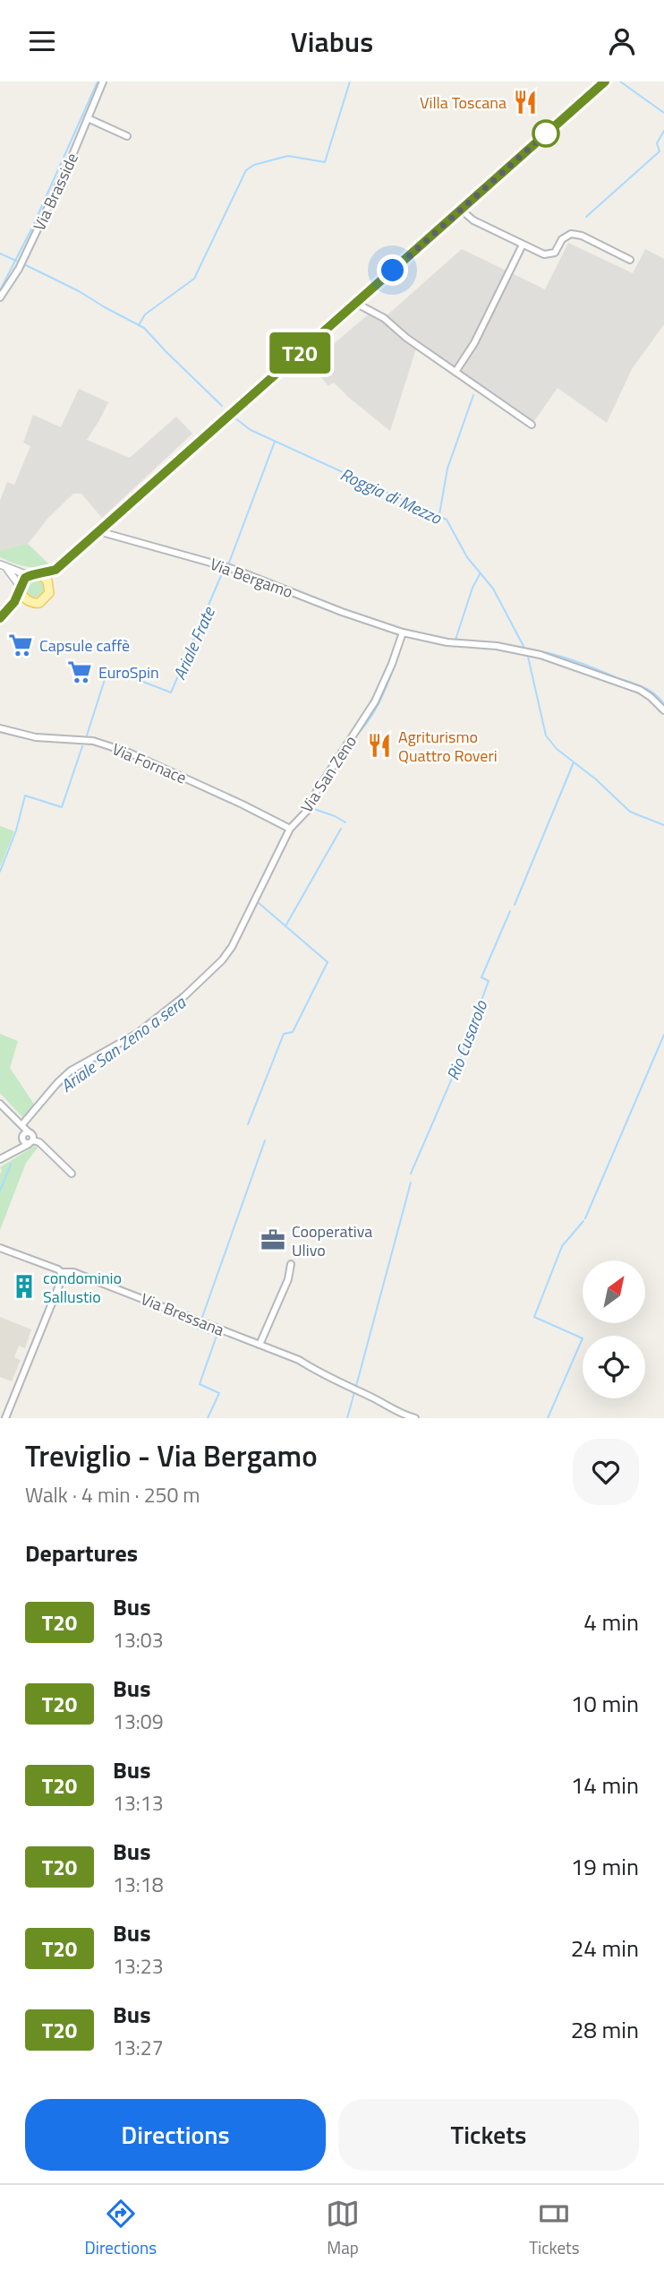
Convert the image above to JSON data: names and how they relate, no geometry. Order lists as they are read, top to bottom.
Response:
{
  "streets": {
    "street": [
      "Via Brasside",
      "Via Bergamo",
      "Via Fornace",
      "Via San Zeno",
      "Via Bressana"
    ]
  },
  "crossings": [
    ["Via Bergamo", "Via San Zeno"],
    ["Via Fornace", "Via San Zeno"]
  ],
  "water": [
    "Roggia di Mezzo",
    "Ariale Frate",
    "Rio Cusarolo",
    "Ariale San Zeno a sera"
  ],
  "places": {
    "restaurant": ["Villa Toscana", "Agriturismo Quattro Roveri"],
    "supermarket": ["Capsule caffè", "EuroSpin"],
    "office": ["Cooperativa Ulivo"],
    "building": ["condominio Sallustio"]
  },
  "lines": ["bus line T20"],
  "north": "top right",
  "page": {
    "header": "Viabus",
    "on_map": "T20",
    "heading": [
      ["Treviglio - Via Bergamo", "Walk · 4 min · 250 m"],
      "Departures"
    ],
    "list": [
      {
        "mark": "T20",
        "name": "Bus",
        "note": "13:03",
        "value": "4 min"
      },
      {
        "mark": "T20",
        "name": "Bus",
        "note": "13:09",
        "value": "10 min"
      },
      {
        "mark": "T20",
        "name": "Bus",
        "note": "13:13",
        "value": "14 min"
      },
      {
        "mark": "T20",
        "name": "Bus",
        "note": "13:18",
        "value": "19 min"
      },
      {
        "mark": "T20",
        "name": "Bus",
        "note": "13:23",
        "value": "24 min"
      },
      {
        "mark": "T20",
        "name": "Bus",
        "note": "13:27",
        "value": "28 min"
      }
    ],
    "buttons": ["Directions", "Tickets"],
    "tabs": ["Directions", "Map", "Tickets"]
  }
}
